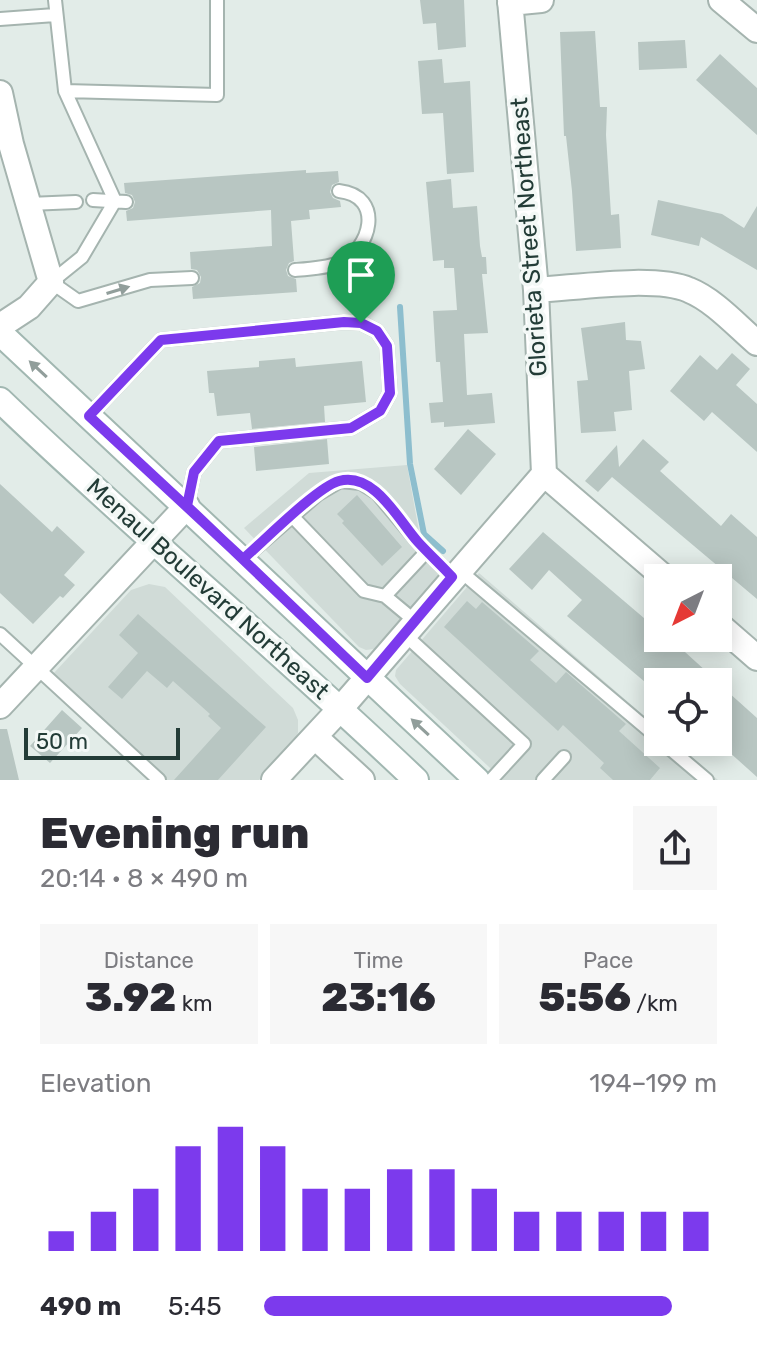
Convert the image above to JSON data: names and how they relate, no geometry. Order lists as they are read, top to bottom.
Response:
{
  "streets": {
    "street": ["Glorieta Street Northeast", "Menaul Boulevard Northeast"]
  },
  "scale_bar": "50 m",
  "north": "bottom left",
  "page": {
    "scale": "50 m",
    "heading": ["Evening run", "20:14 · 8 × 490 m"],
    "stats": [
      ["Distance", "3.92 km"],
      ["Time", "23:16"],
      ["Pace", "5:56 /km"]
    ],
    "chart": ["Elevation", "194–199 m"],
    "list": [
      {
        "name": "490 m",
        "note": "5:45"
      }
    ]
  }
}
